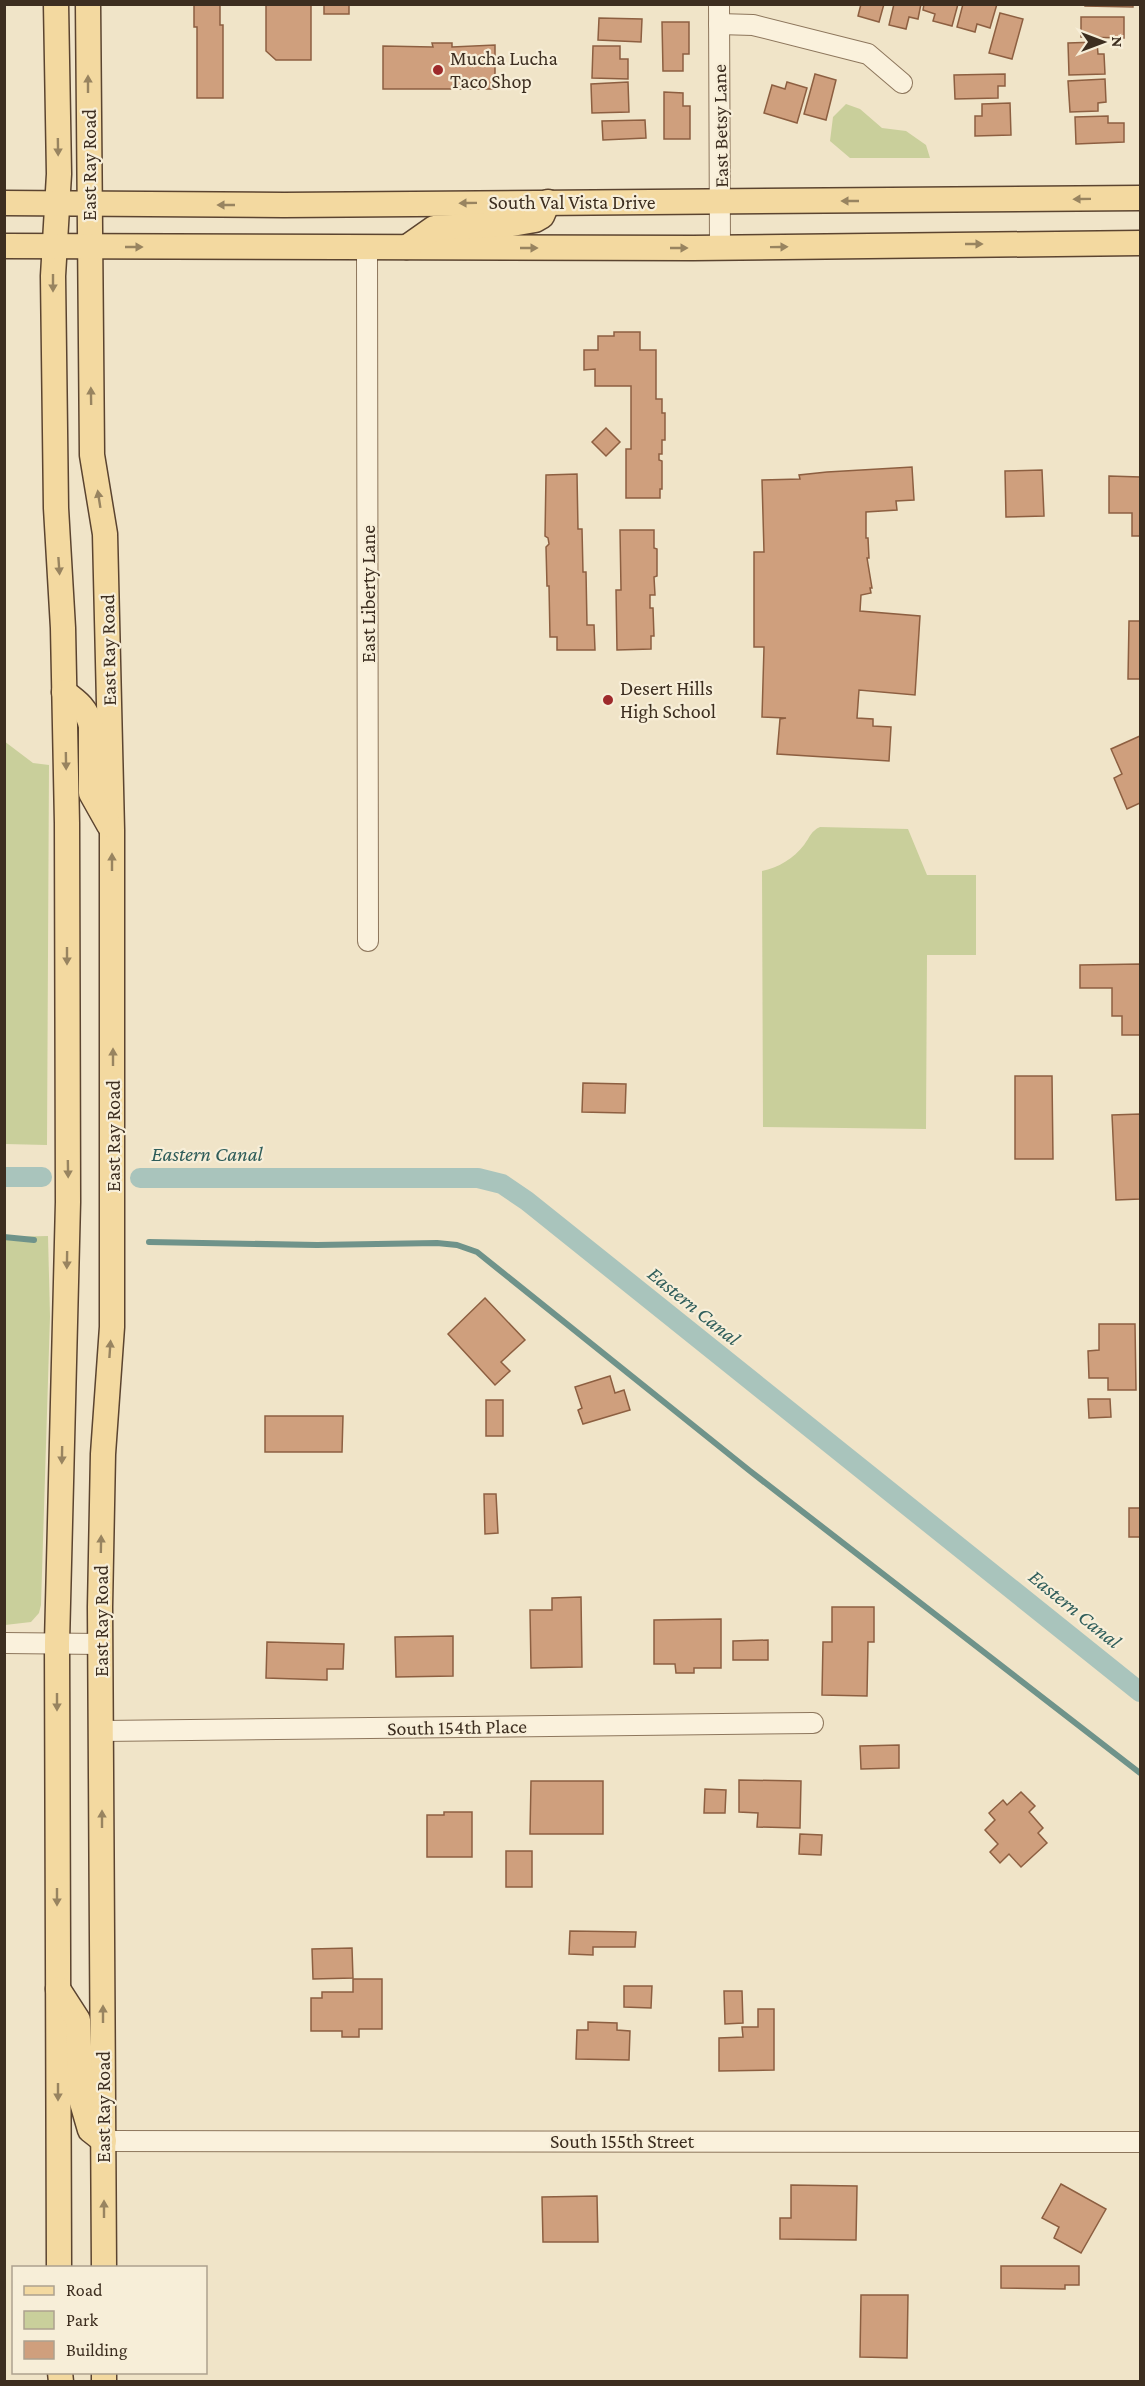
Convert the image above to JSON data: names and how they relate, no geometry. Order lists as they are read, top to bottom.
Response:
{
  "streets": {
    "main road": ["East Ray Road", "South Val Vista Drive"],
    "street": [
      "East Betsy Lane",
      "East Liberty Lane",
      "South 154th Place",
      "South 155th Street"
    ]
  },
  "crossings": [
    ["East Betsy Lane", "South Val Vista Drive"],
    ["East Ray Road", "South Val Vista Drive"],
    ["East Ray Road", "South 154th Place"],
    ["East Ray Road", "South 155th Street"]
  ],
  "water": ["Eastern Canal"],
  "places": ["Mucha Lucha Taco Shop", "Desert Hills High School"],
  "legend": ["Road", "Park", "Building"],
  "north": "right"
}
